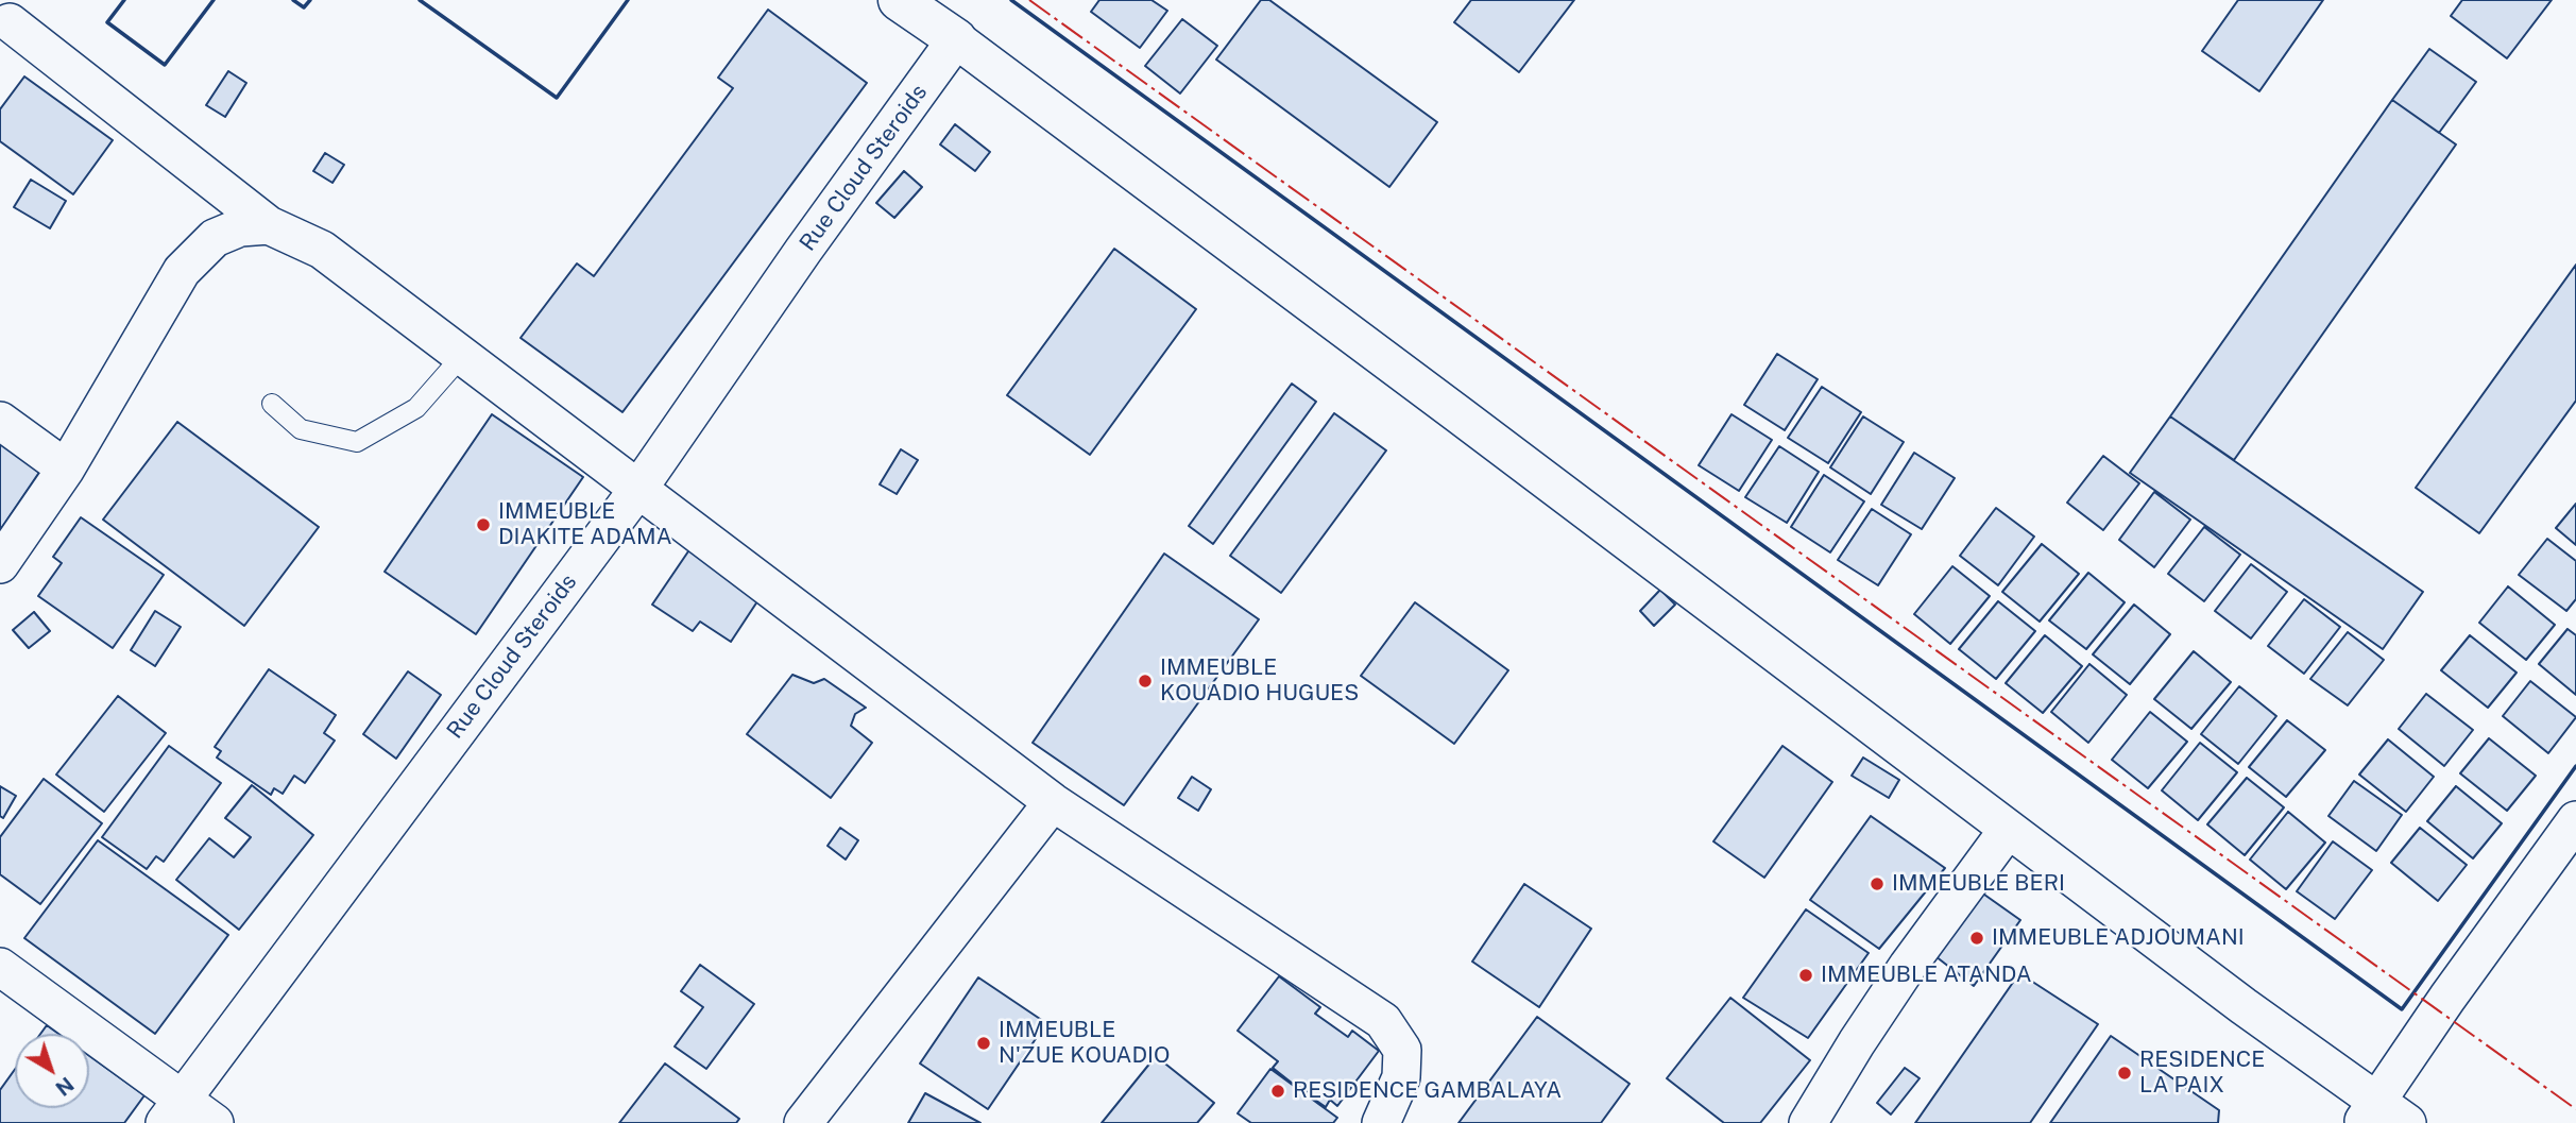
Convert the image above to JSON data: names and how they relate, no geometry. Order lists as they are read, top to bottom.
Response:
{
  "streets": {
    "street": ["Rue Cloud Steroids"]
  },
  "places": [
    "IMMEUBLE DIAKITE ADAMA",
    "IMMEUBLE KOUADIO HUGUES",
    "IMMEUBLE BERI",
    "IMMEUBLE ADJOUMANI",
    "IMMEUBLE ATANDA",
    "IMMEUBLE N'ZUE KOUADIO",
    "RESIDENCE LA PAIX",
    "RESIDENCE GAMBALAYA"
  ],
  "north": "bottom right"
}
